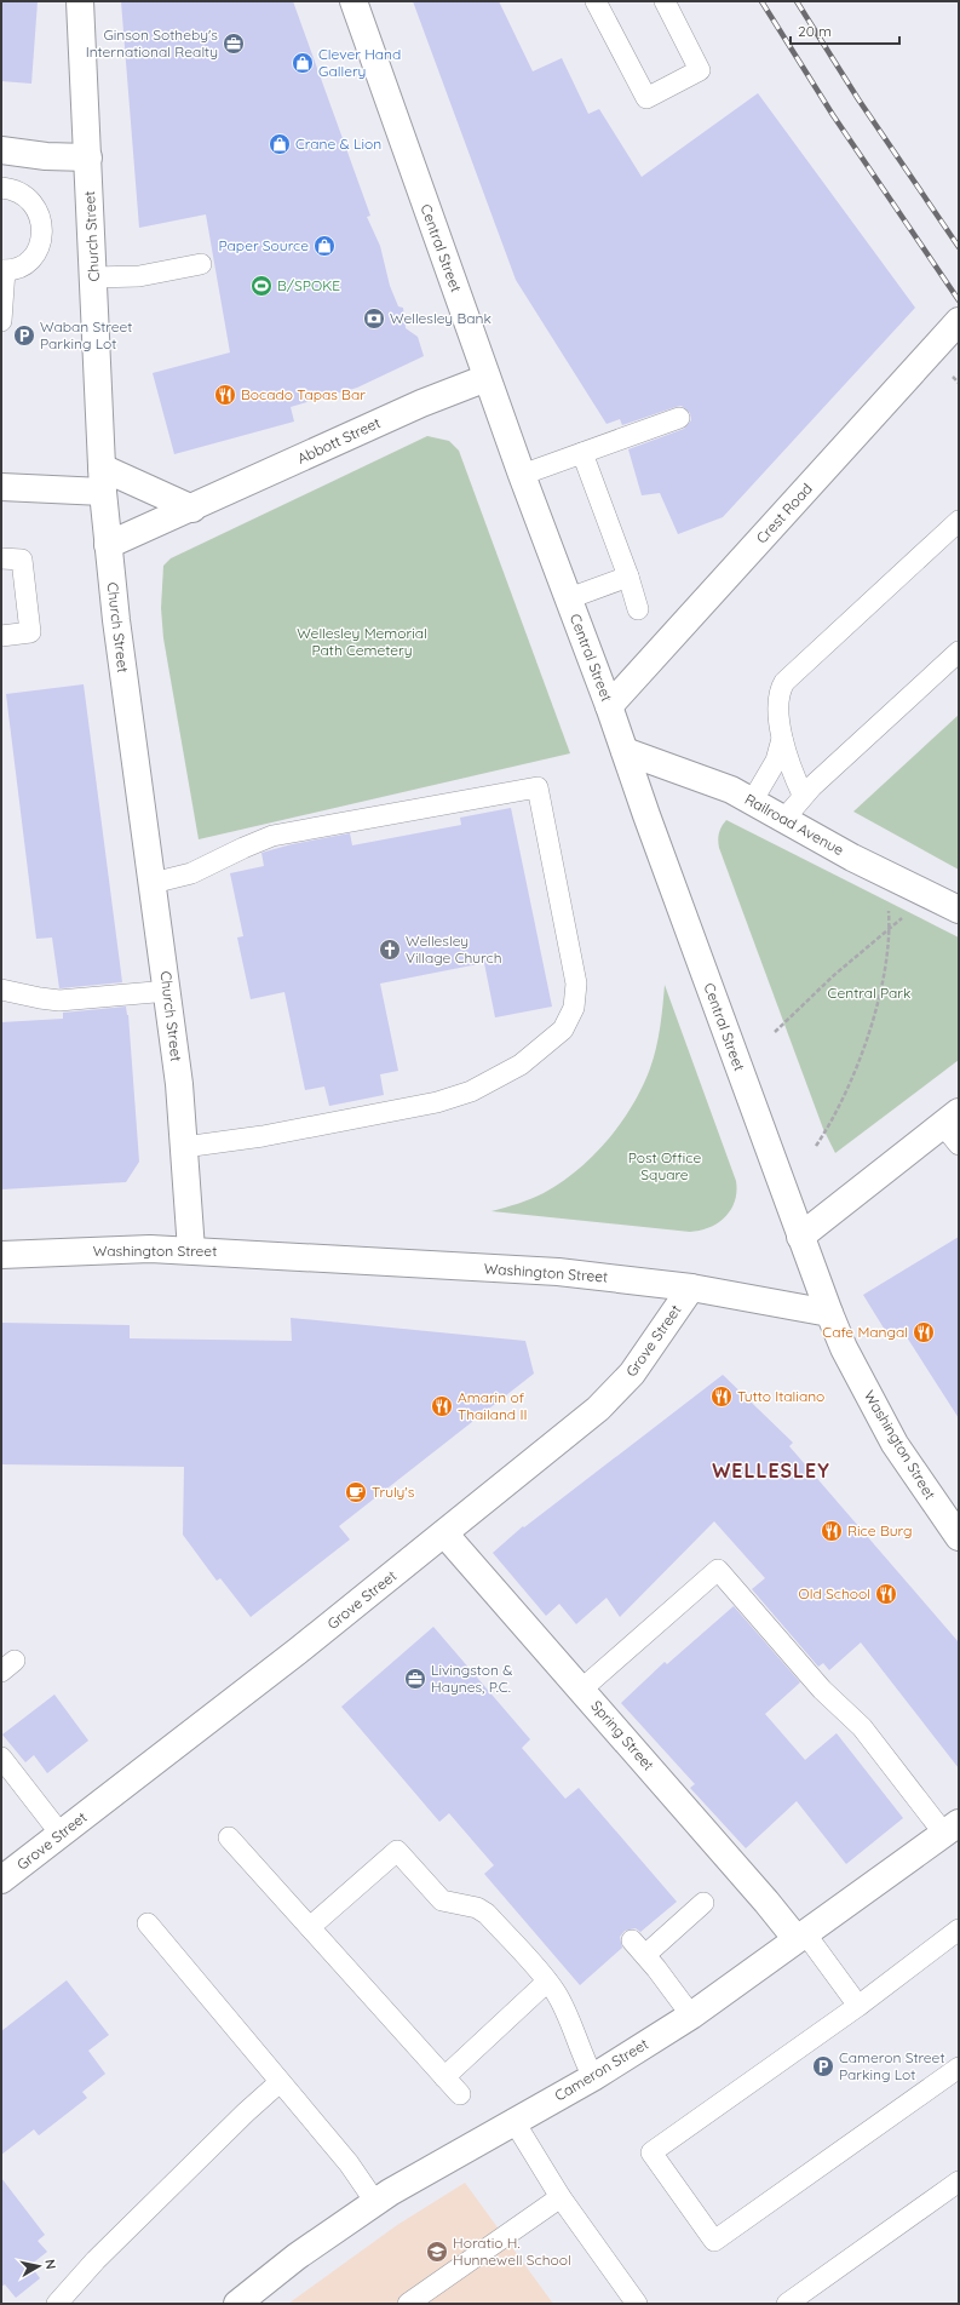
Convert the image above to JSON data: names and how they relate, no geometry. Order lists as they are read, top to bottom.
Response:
{
  "streets": {
    "street": [
      "Church Street",
      "Central Street",
      "Abbott Street",
      "Crest Road",
      "Railroad Avenue",
      "Washington Street",
      "Grove Street",
      "Spring Street",
      "Cameron Street"
    ]
  },
  "crossings": [
    ["Church Street", "Abbott Street"],
    ["Church Street", "Washington Street"],
    ["Central Street", "Abbott Street"],
    ["Central Street", "Crest Road"],
    ["Central Street", "Railroad Avenue"],
    ["Central Street", "Washington Street"],
    ["Washington Street", "Grove Street"],
    ["Grove Street", "Spring Street"],
    ["Spring Street", "Cameron Street"]
  ],
  "districts": ["WELLESLEY"],
  "parks": ["Wellesley Memorial Path Cemetery", "Central Park", "Post Office Square"],
  "places": {
    "office": ["Ginson Sotheby's International Realty", "Livingston & Haynes, P.C."],
    "shop": ["Clever Hand Gallery", "Crane & Lion", "Paper Source"],
    "sports": ["B/SPOKE"],
    "bank": ["Wellesley Bank"],
    "parking": ["Waban Street Parking Lot", "Cameron Street Parking Lot"],
    "restaurant": [
      "Bocado Tapas Bar",
      "Cafe Mangal",
      "Tutto Italiano",
      "Amarin of Thailand II",
      "Rice Burg",
      "Old School"
    ],
    "church": ["Wellesley Village Church"],
    "cafe": ["Truly's"],
    "school or university": ["Horatio H. Hunnewell School"]
  },
  "scale_bar": "20 m",
  "north": "right"
}
